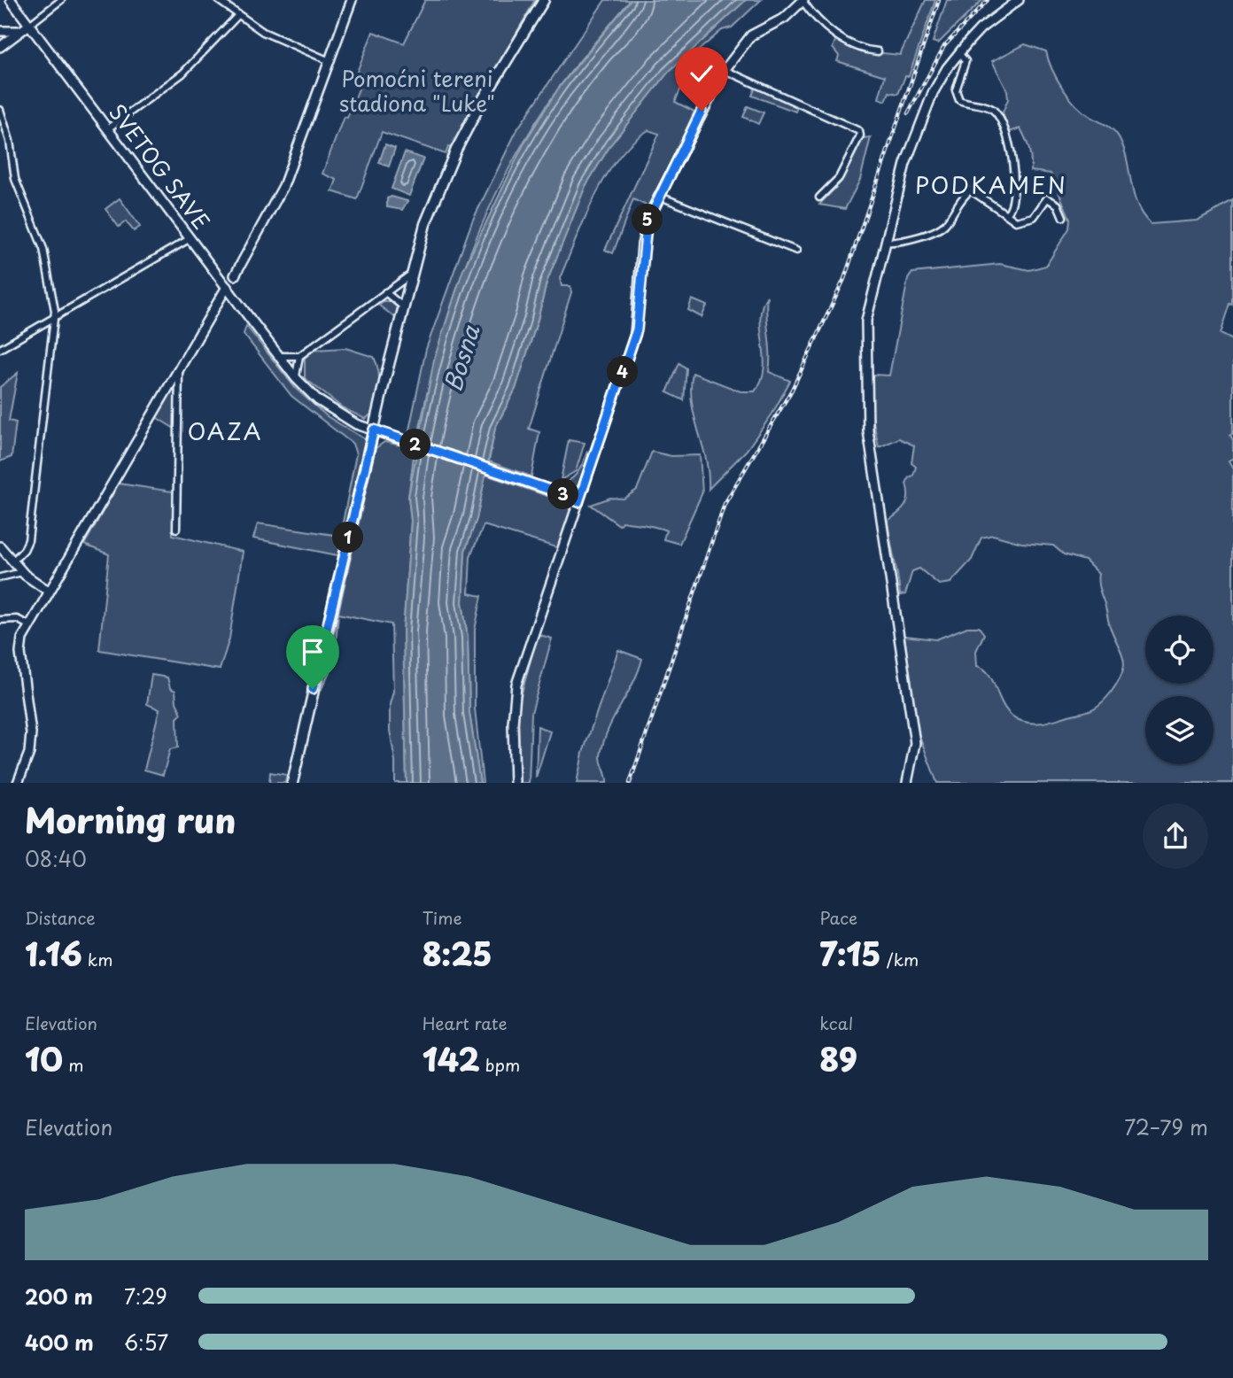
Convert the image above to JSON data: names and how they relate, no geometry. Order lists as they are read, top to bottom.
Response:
{
  "streets": {
    "street": ["SVETOG SAVE"]
  },
  "districts": ["PODKAMEN", "OAZA"],
  "water": ["Bosna"],
  "parks": ["Pomoćni tereni stadiona \"Luke\""],
  "page": {
    "pins": [
      "5",
      "4",
      "2",
      "3",
      "1"
    ],
    "heading": ["Morning run", "08:40"],
    "stats": [
      ["Distance", "1.16 km"],
      ["Time", "8:25"],
      ["Pace", "7:15 /km"],
      ["Elevation", "10 m"],
      ["Heart rate", "142 bpm"],
      ["kcal", "89"]
    ],
    "chart": ["Elevation", "72–79 m"],
    "list": [
      {
        "name": "200 m",
        "note": "7:29"
      },
      {
        "name": "400 m",
        "note": "6:57"
      }
    ]
  }
}
